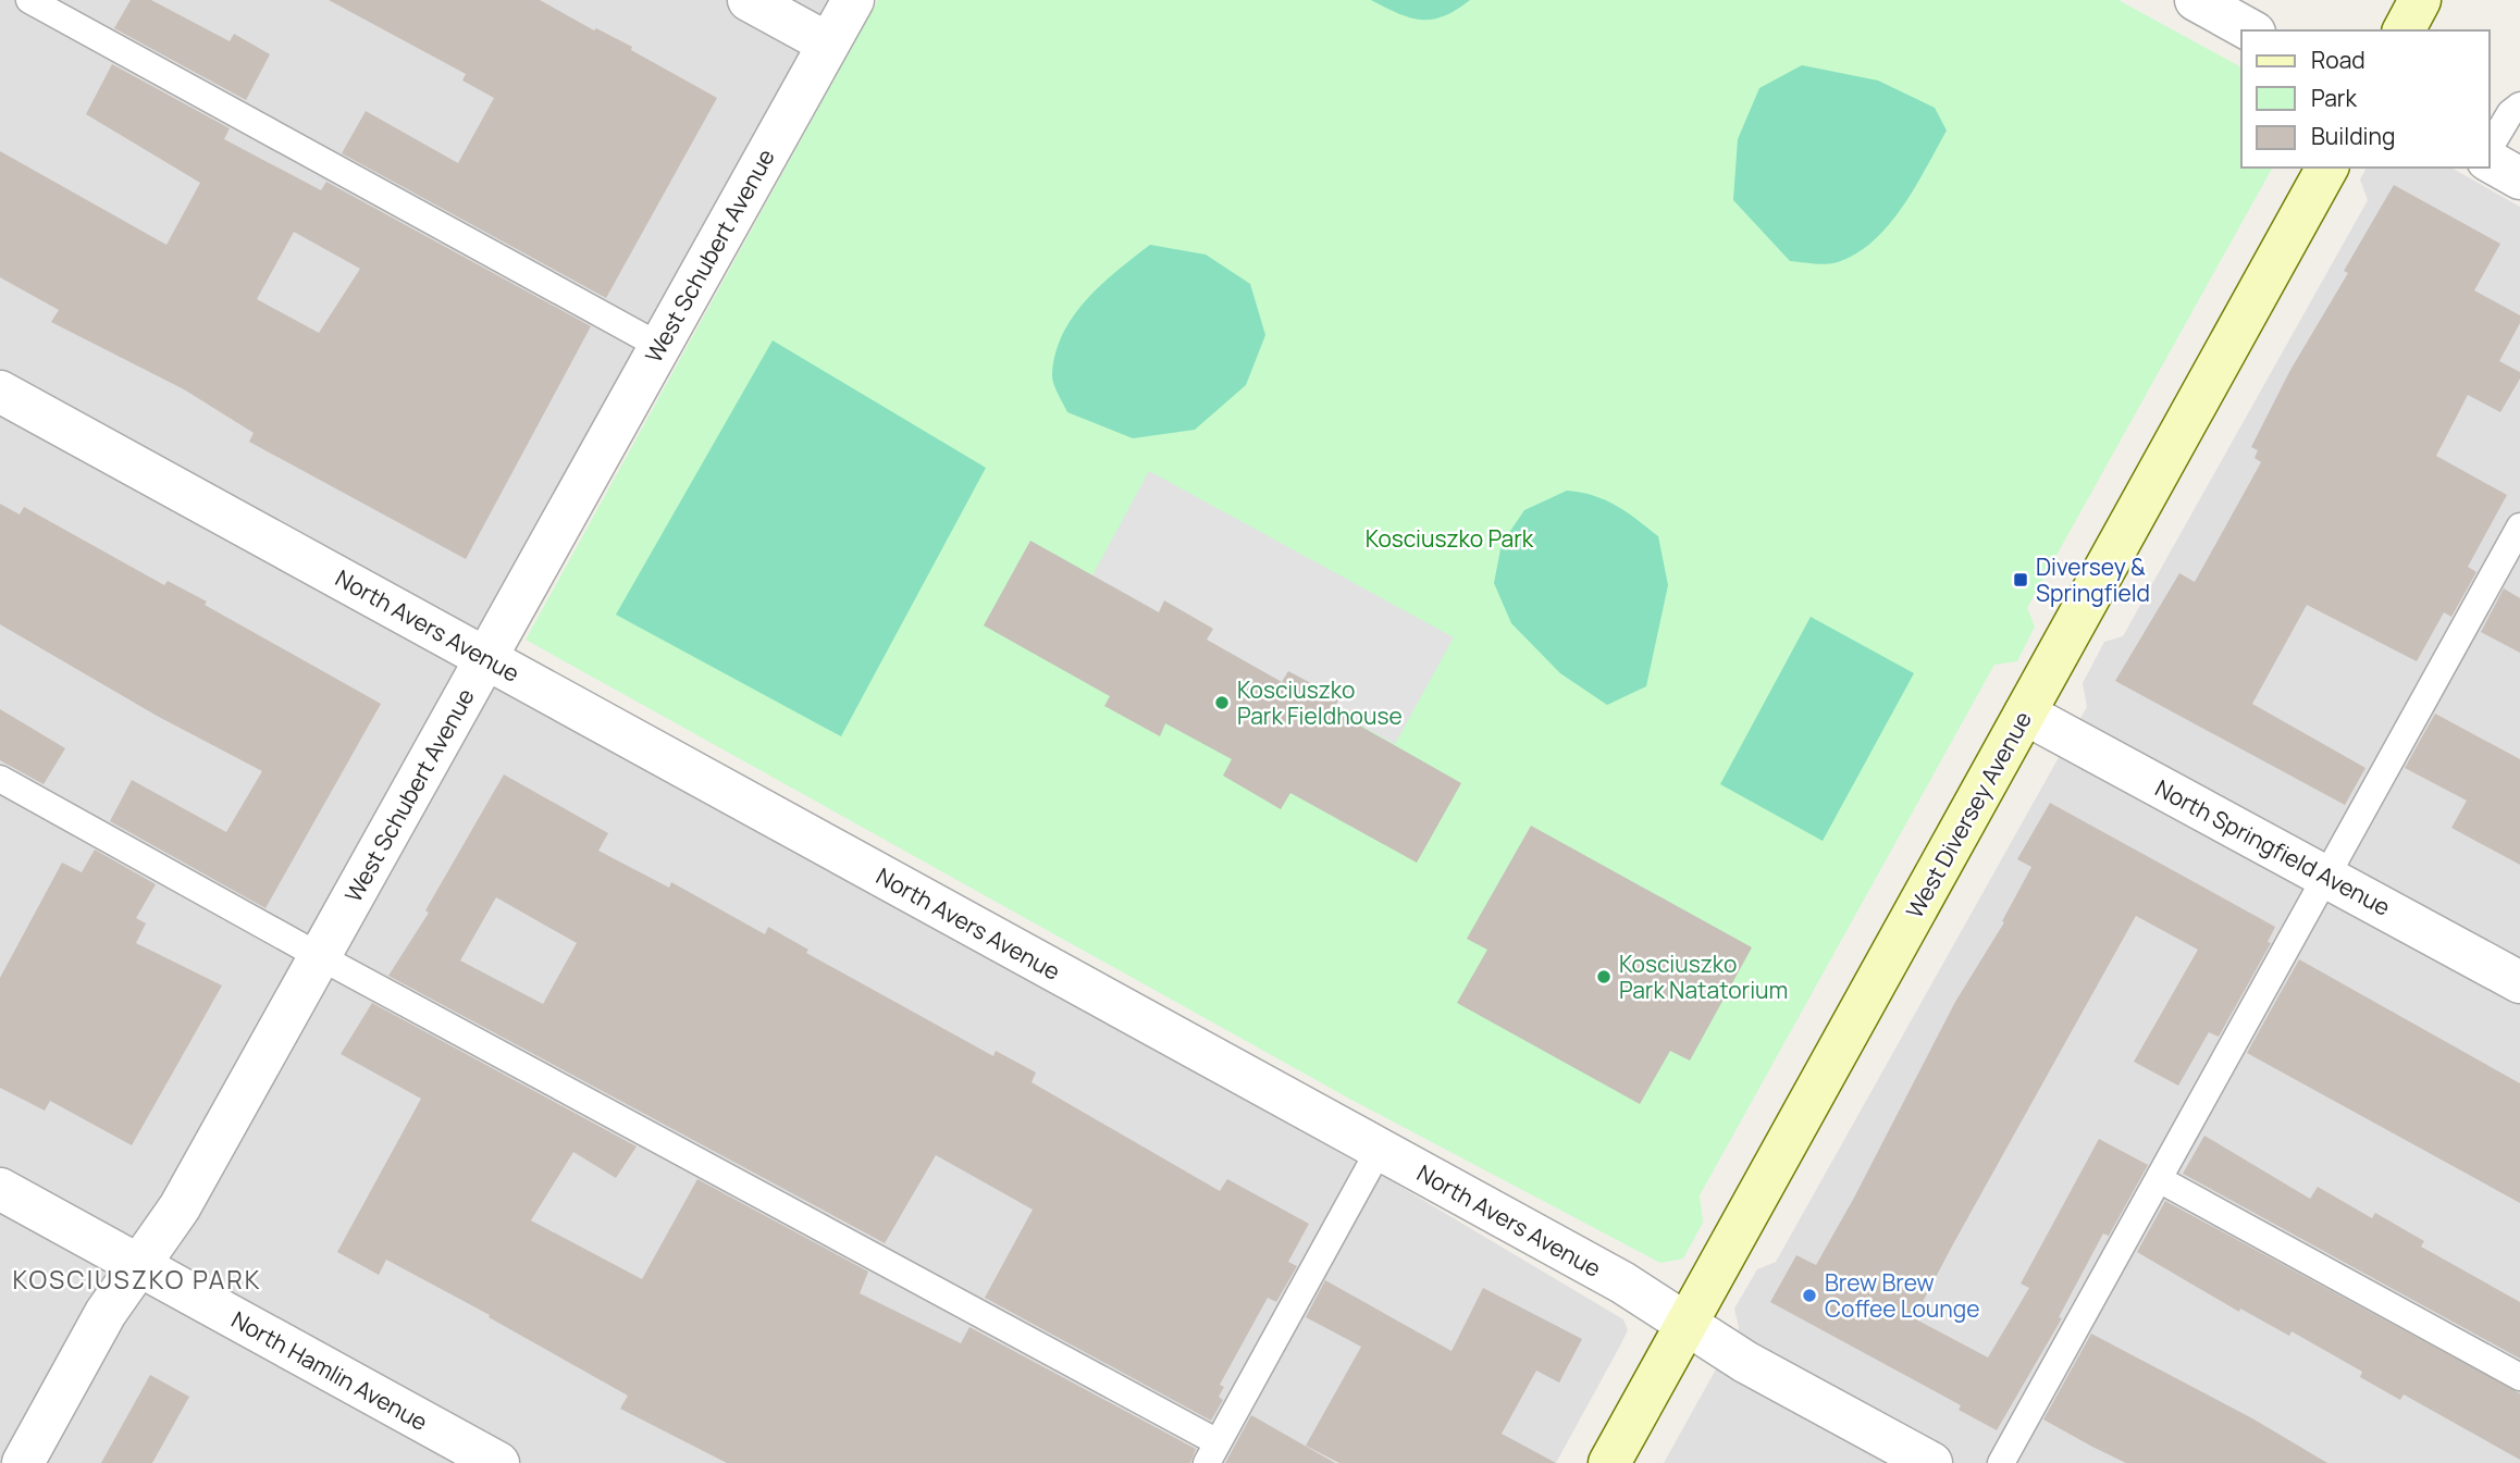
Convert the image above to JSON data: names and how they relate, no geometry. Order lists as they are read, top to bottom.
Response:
{
  "streets": {
    "main road": ["West Diversey Avenue"],
    "street": [
      "West Schubert Avenue",
      "North Avers Avenue",
      "North Springfield Avenue",
      "North Hamlin Avenue"
    ]
  },
  "crossings": [
    ["West Schubert Avenue", "North Avers Avenue"],
    ["West Schubert Avenue", "North Hamlin Avenue"],
    ["North Avers Avenue", "West Diversey Avenue"],
    ["West Diversey Avenue", "North Springfield Avenue"]
  ],
  "districts": ["KOSCIUSZKO PARK"],
  "parks": ["Kosciuszko Park"],
  "places": {
    "transit": ["Diversey & Springfield"],
    "other": ["Kosciuszko Park Fieldhouse", "Kosciuszko Park Natatorium", "Brew Brew Coffee Lounge"]
  },
  "legend": ["Road", "Park", "Building"]
}
